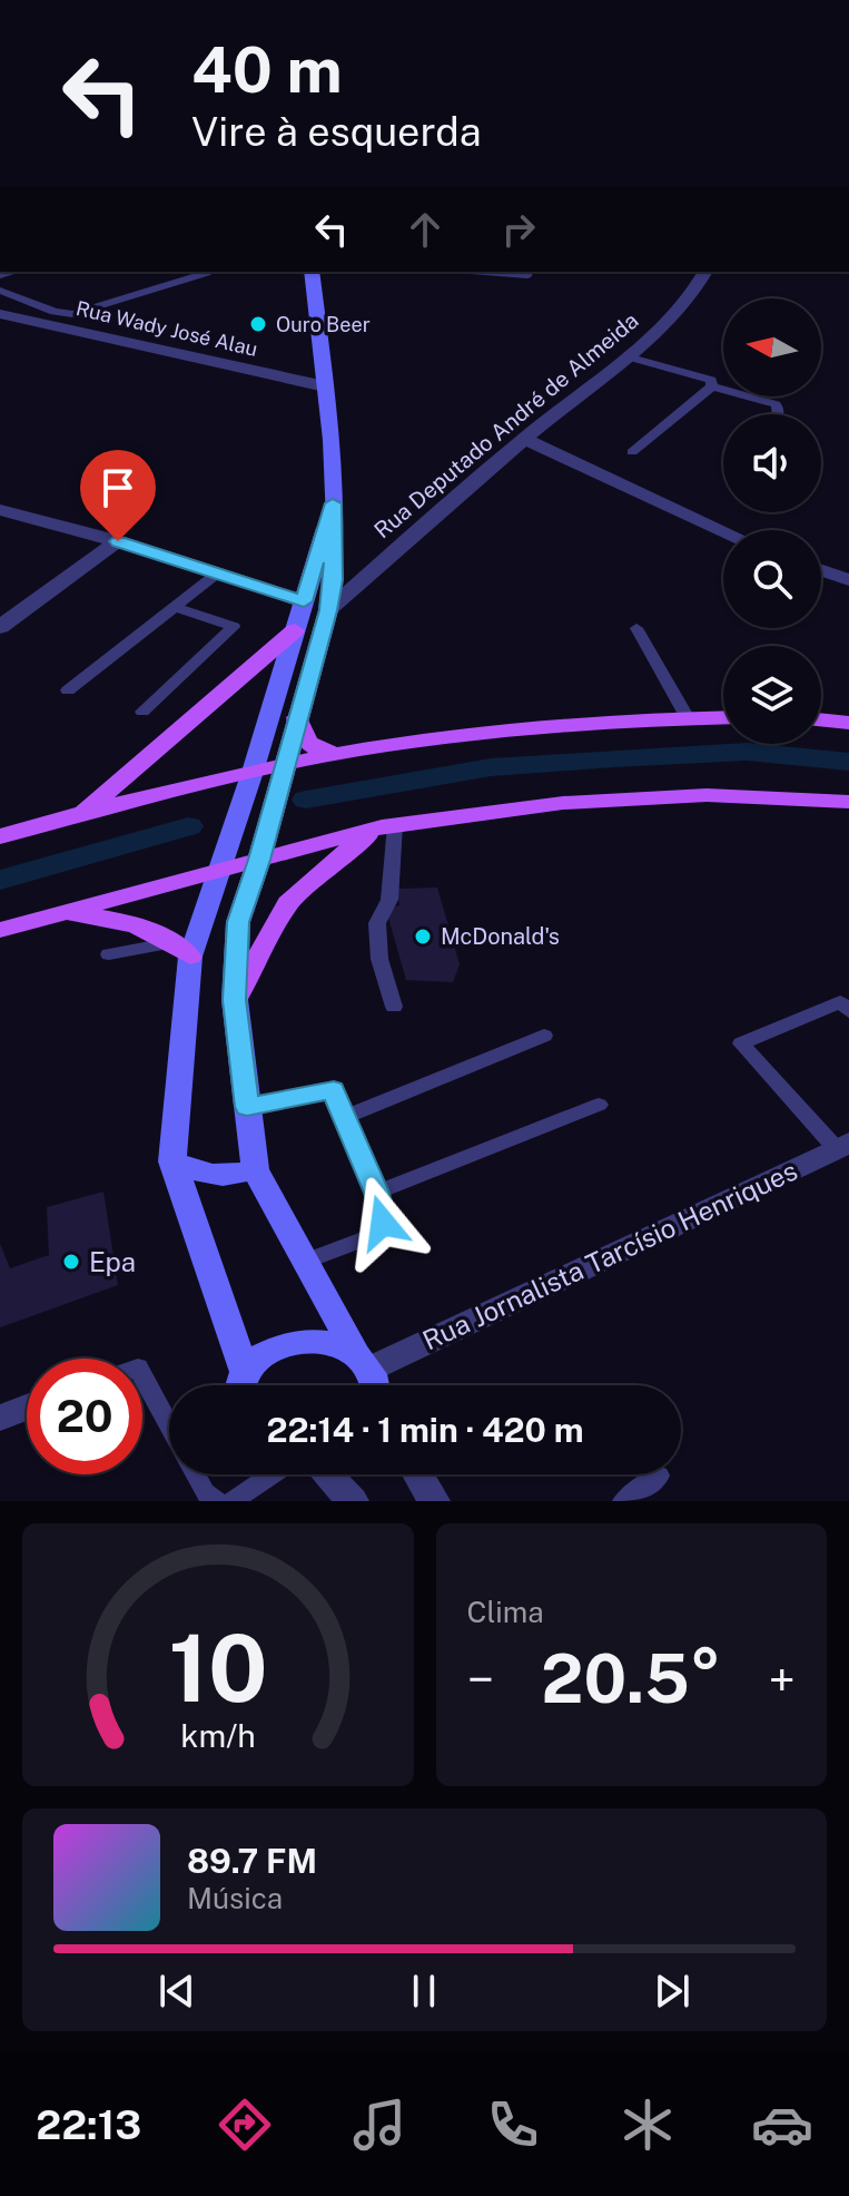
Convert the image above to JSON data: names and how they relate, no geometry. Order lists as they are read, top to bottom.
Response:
{
  "streets": {
    "street": ["Rua Wady José Alau", "Rua Deputado André de Almeida", "Rua Jornalista Tarcísio Henriques"]
  },
  "places": ["Ouro Beer", "McDonald's", "Epa"],
  "north": "left",
  "page": {
    "turn": ["40 m", "Vire à esquerda"],
    "limit": "20",
    "trip": "22:14 · 1 min · 420 m",
    "tile": "Clima",
    "heat": ["−", "20.5°", "+"],
    "song": ["89.7 FM", "Música"],
    "tabs": "22:13",
    "gauge": ["10", "km/h"]
  }
}
